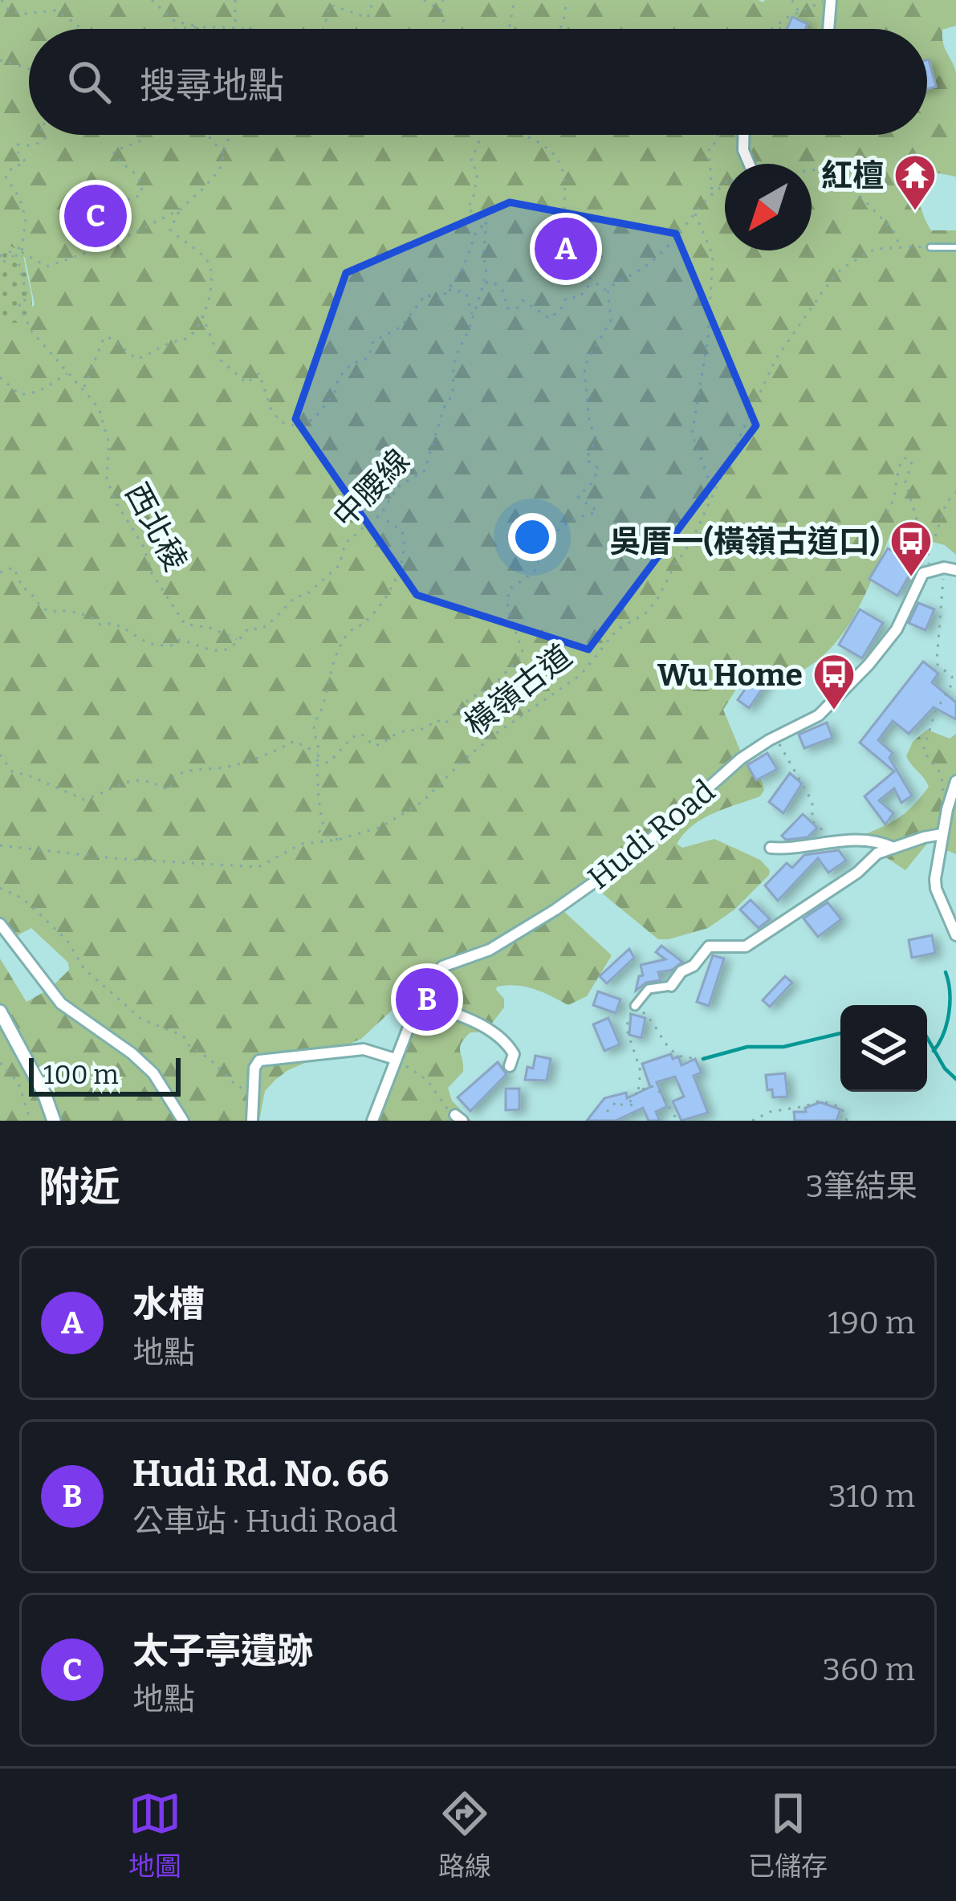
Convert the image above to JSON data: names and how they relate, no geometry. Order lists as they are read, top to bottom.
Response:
{
  "streets": {
    "street": ["Hudi Road"],
    "path": ["中腰線", "西北稜", "橫嶺古道"]
  },
  "crossings": [
    ["中腰線", "西北稜"]
  ],
  "places": {
    "temple": ["紅檀"],
    "bus stop": ["吳厝一(橫嶺古道口)", "Wu Home"]
  },
  "scale_bar": "100 m",
  "north": "bottom left",
  "page": {
    "search": "搜尋地點",
    "pins": ["C", "A", "B"],
    "scale": "100 m",
    "heading": ["附近", "3筆結果"],
    "list": [
      {
        "mark": "A",
        "name": "水槽",
        "note": "地點",
        "value": "190 m"
      },
      {
        "mark": "B",
        "name": "Hudi Rd. No. 66",
        "note": "公車站 · Hudi Road",
        "value": "310 m"
      },
      {
        "mark": "C",
        "name": "太子亭遺跡",
        "note": "地點",
        "value": "360 m"
      }
    ],
    "nav": ["地圖", "路線", "已儲存"]
  }
}
